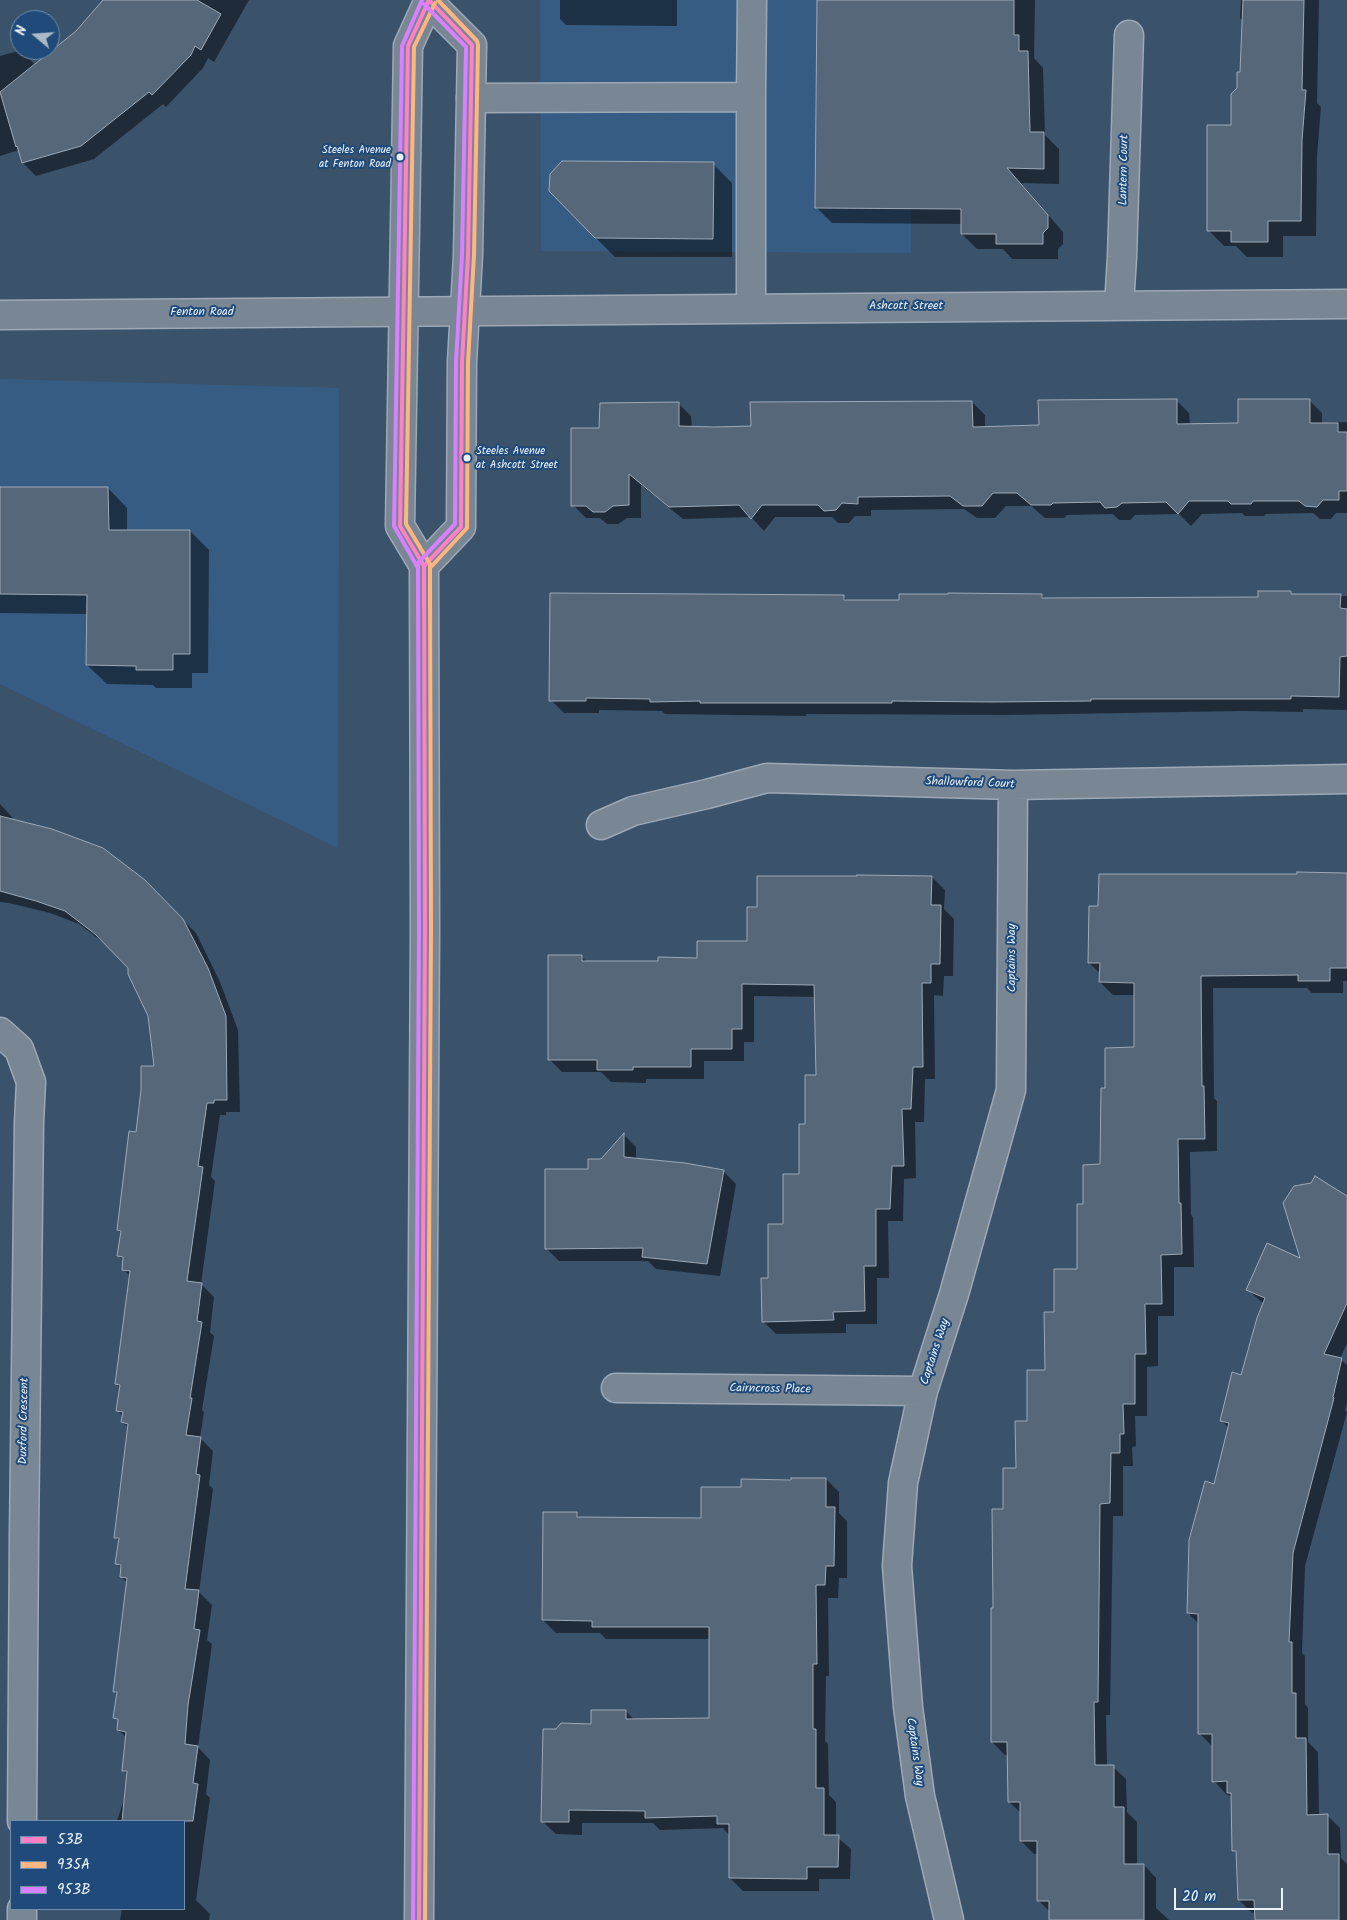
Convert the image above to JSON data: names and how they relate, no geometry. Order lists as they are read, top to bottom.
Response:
{
  "streets": {
    "street": [
      "Lantern Court",
      "Ashcott Street",
      "Fenton Road",
      "Shallowford Court",
      "Captains Way",
      "Cairncross Place",
      "Duxford Crescent"
    ]
  },
  "crossings": [
    ["Lantern Court", "Ashcott Street"],
    ["Ashcott Street", "Fenton Road"],
    ["Shallowford Court", "Captains Way"],
    ["Captains Way", "Cairncross Place"]
  ],
  "places": ["Steeles Avenue at Fenton Road", "Steeles Avenue at Ashcott Street"],
  "lines": ["transit line 53B", "transit line 935A", "transit line 953B"],
  "legend": ["53B", "935A", "953B"],
  "scale_bar": "20 m",
  "north": "left"
}
